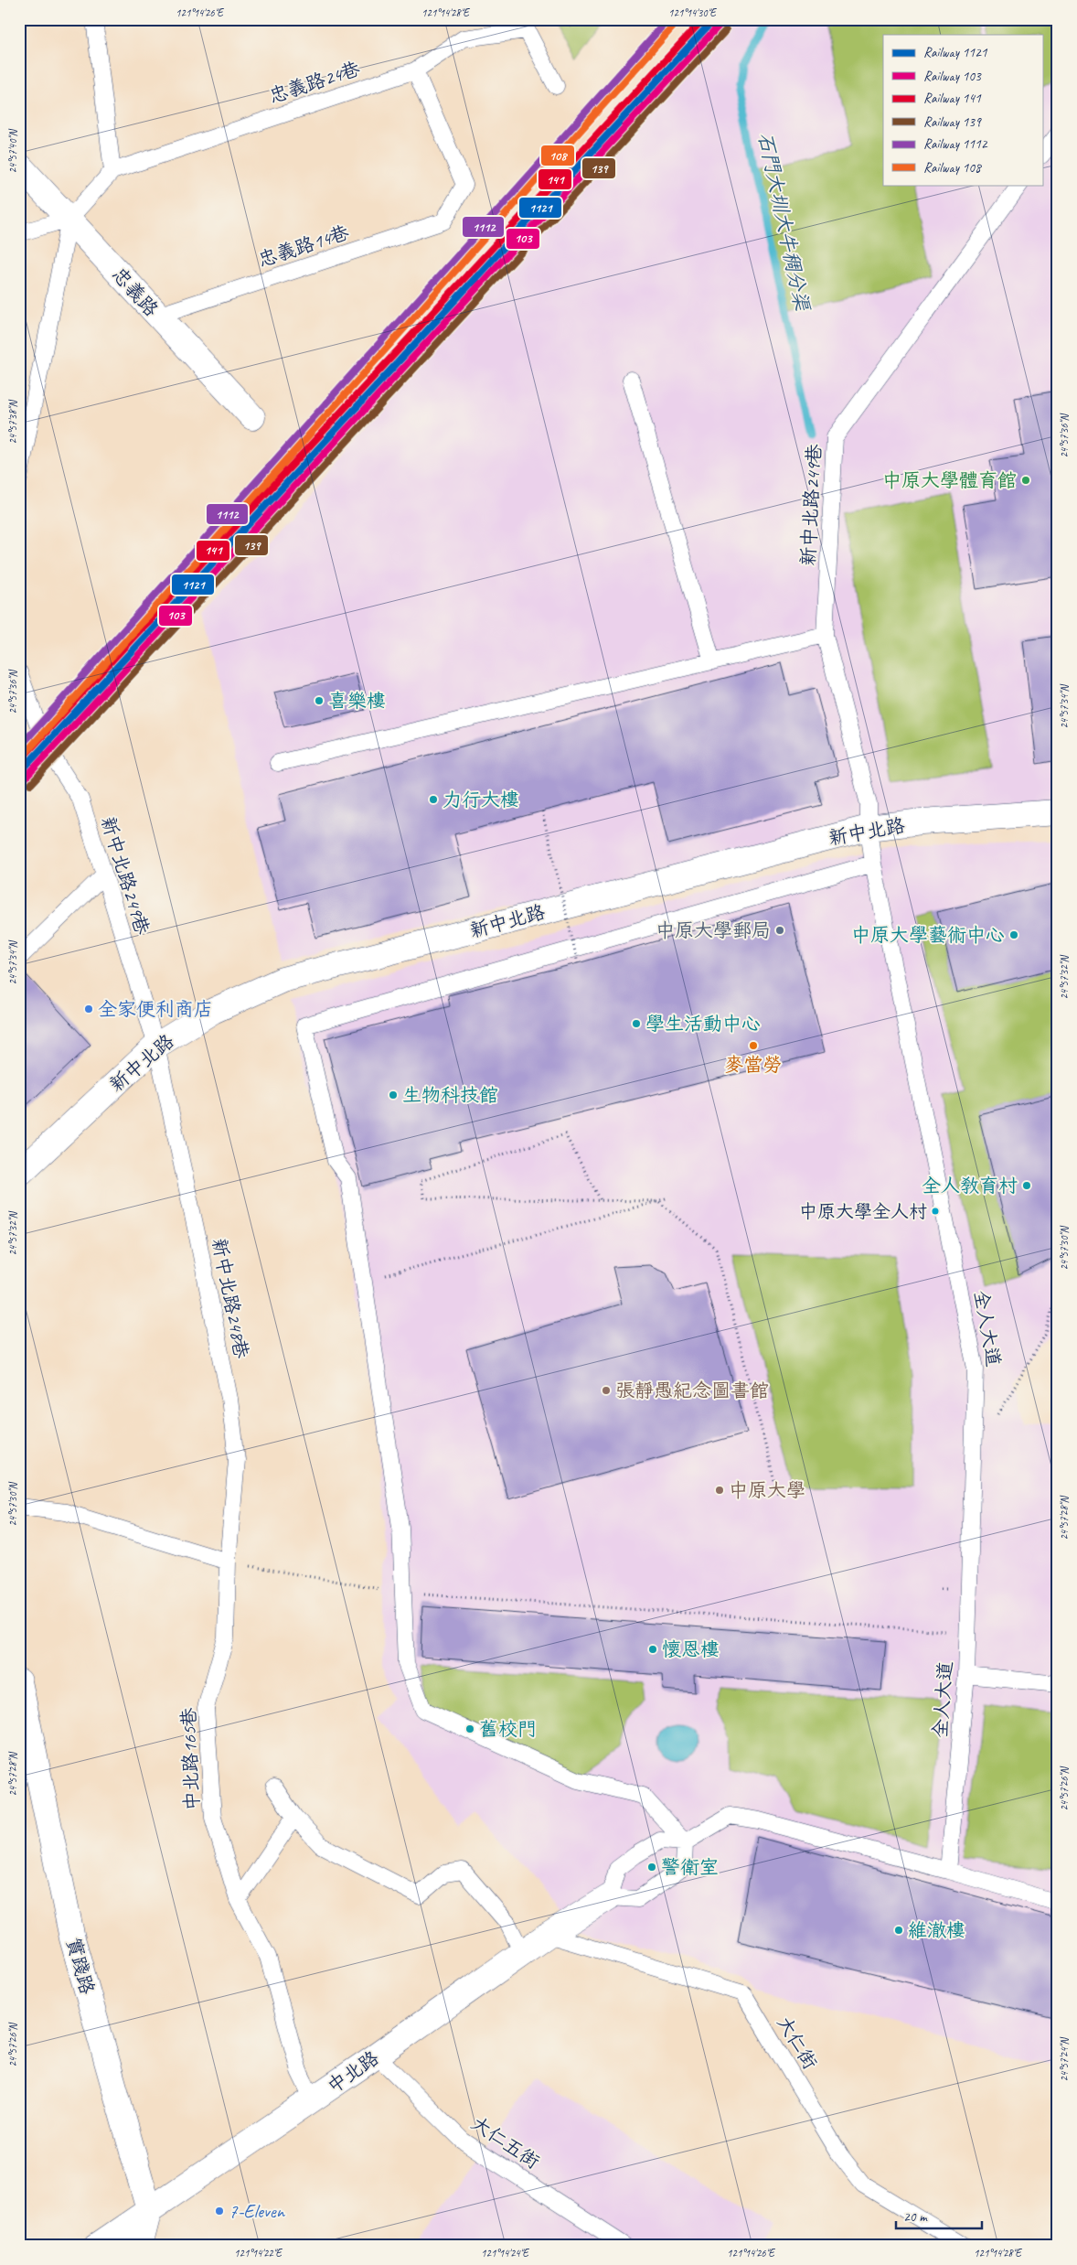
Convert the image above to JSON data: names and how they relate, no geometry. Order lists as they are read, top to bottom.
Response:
{
  "streets": {
    "street": [
      "忠義路",
      "新中北路",
      "實踐路",
      "中北路"
    ],
    "lane": [
      "忠義路24巷",
      "忠義路14巷",
      "新中北路249巷",
      "新中北路248巷",
      "全人大道",
      "中北路165巷",
      "大仁街",
      "大仁五街"
    ]
  },
  "crossings": [
    ["忠義路24巷", "忠義路14巷"],
    ["忠義路14巷", "忠義路"],
    ["新中北路249巷", "新中北路"],
    ["新中北路249巷", "新中北路248巷"],
    ["新中北路249巷", "全人大道"],
    ["新中北路", "新中北路248巷"],
    ["新中北路", "全人大道"],
    ["新中北路248巷", "中北路165巷"],
    ["中北路165巷", "中北路"],
    ["實踐路", "中北路"],
    ["大仁街", "中北路"],
    ["中北路", "大仁五街"]
  ],
  "water": ["石門大圳大牛稠分渠"],
  "places": [
    "中原大學體育館",
    "喜樂樓",
    "力行大樓",
    "中原大學郵局",
    "中原大學藝術中心",
    "全家便利商店",
    "學生活動中心",
    "麥當勞",
    "生物科技館",
    "全人教育村",
    "中原大學全人村",
    "張靜愚紀念圖書館",
    "中原大學",
    "懷恩樓",
    "舊校門",
    "警衛室",
    "維澈樓",
    "7-Eleven"
  ],
  "lines": [
    "rail line 1121",
    "rail line 141",
    "rail line 1112",
    "rail line 103",
    "rail line 108",
    "rail line 139"
  ],
  "legend": [
    "Railway 1121",
    "Railway 103",
    "Railway 141",
    "Railway 139",
    "Railway 1112",
    "Railway 108"
  ],
  "scale_bar": "20 m",
  "coordinates": [
    "121°14'26\"E",
    "121°14'28\"E",
    "121°14'30\"E",
    "24°57'40\"N",
    "24°57'38\"N",
    "24°57'36\"N",
    "24°57'34\"N",
    "24°57'32\"N",
    "24°57'30\"N",
    "24°57'28\"N",
    "24°57'26\"N",
    "24°57'24\"N",
    "121°14'22\"E",
    "121°14'24\"E"
  ]
}
